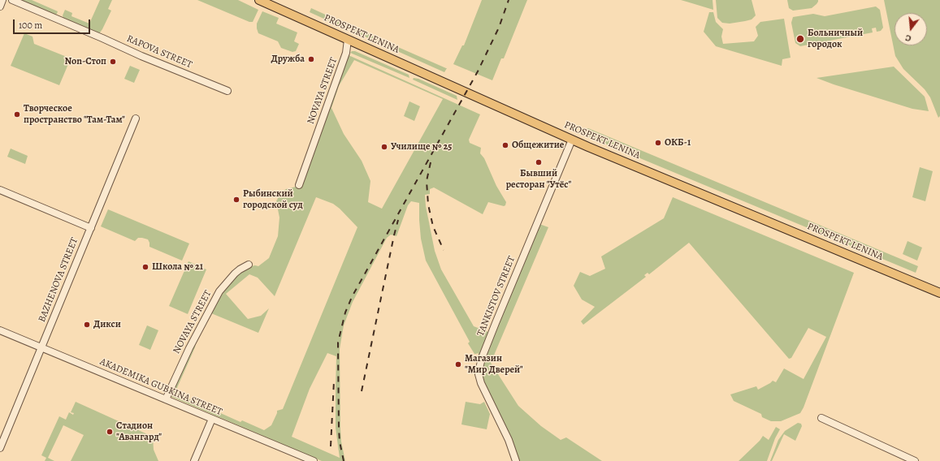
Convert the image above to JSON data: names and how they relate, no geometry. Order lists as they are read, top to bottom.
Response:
{
  "streets": {
    "main road": ["PROSPEKT LENINA"],
    "street": [
      "RAPOVA STREET",
      "NOVAYA STREET",
      "BAZHENOVA STREET",
      "TANKISTOV STREET",
      "AKADEMIKA GUBKINA STREET"
    ]
  },
  "crossings": [
    ["PROSPEKT LENINA", "NOVAYA STREET"],
    ["PROSPEKT LENINA", "TANKISTOV STREET"],
    ["NOVAYA STREET", "AKADEMIKA GUBKINA STREET"],
    ["BAZHENOVA STREET", "AKADEMIKA GUBKINA STREET"]
  ],
  "places": [
    "Больничный городок",
    "Дружба",
    "Non-Стоп",
    "Творческое пространство \"Там-Там\"",
    "ОКБ-1",
    "Общежитие",
    "Училище № 25",
    "Бывший ресторан \"Утёс\"",
    "Рыбинский городской суд",
    "Школа № 21",
    "Дикси",
    "Магазин \"Мир Дверей\"",
    "Стадион \"Авангард\""
  ],
  "scale_bar": "100 m",
  "north": "bottom"
}
